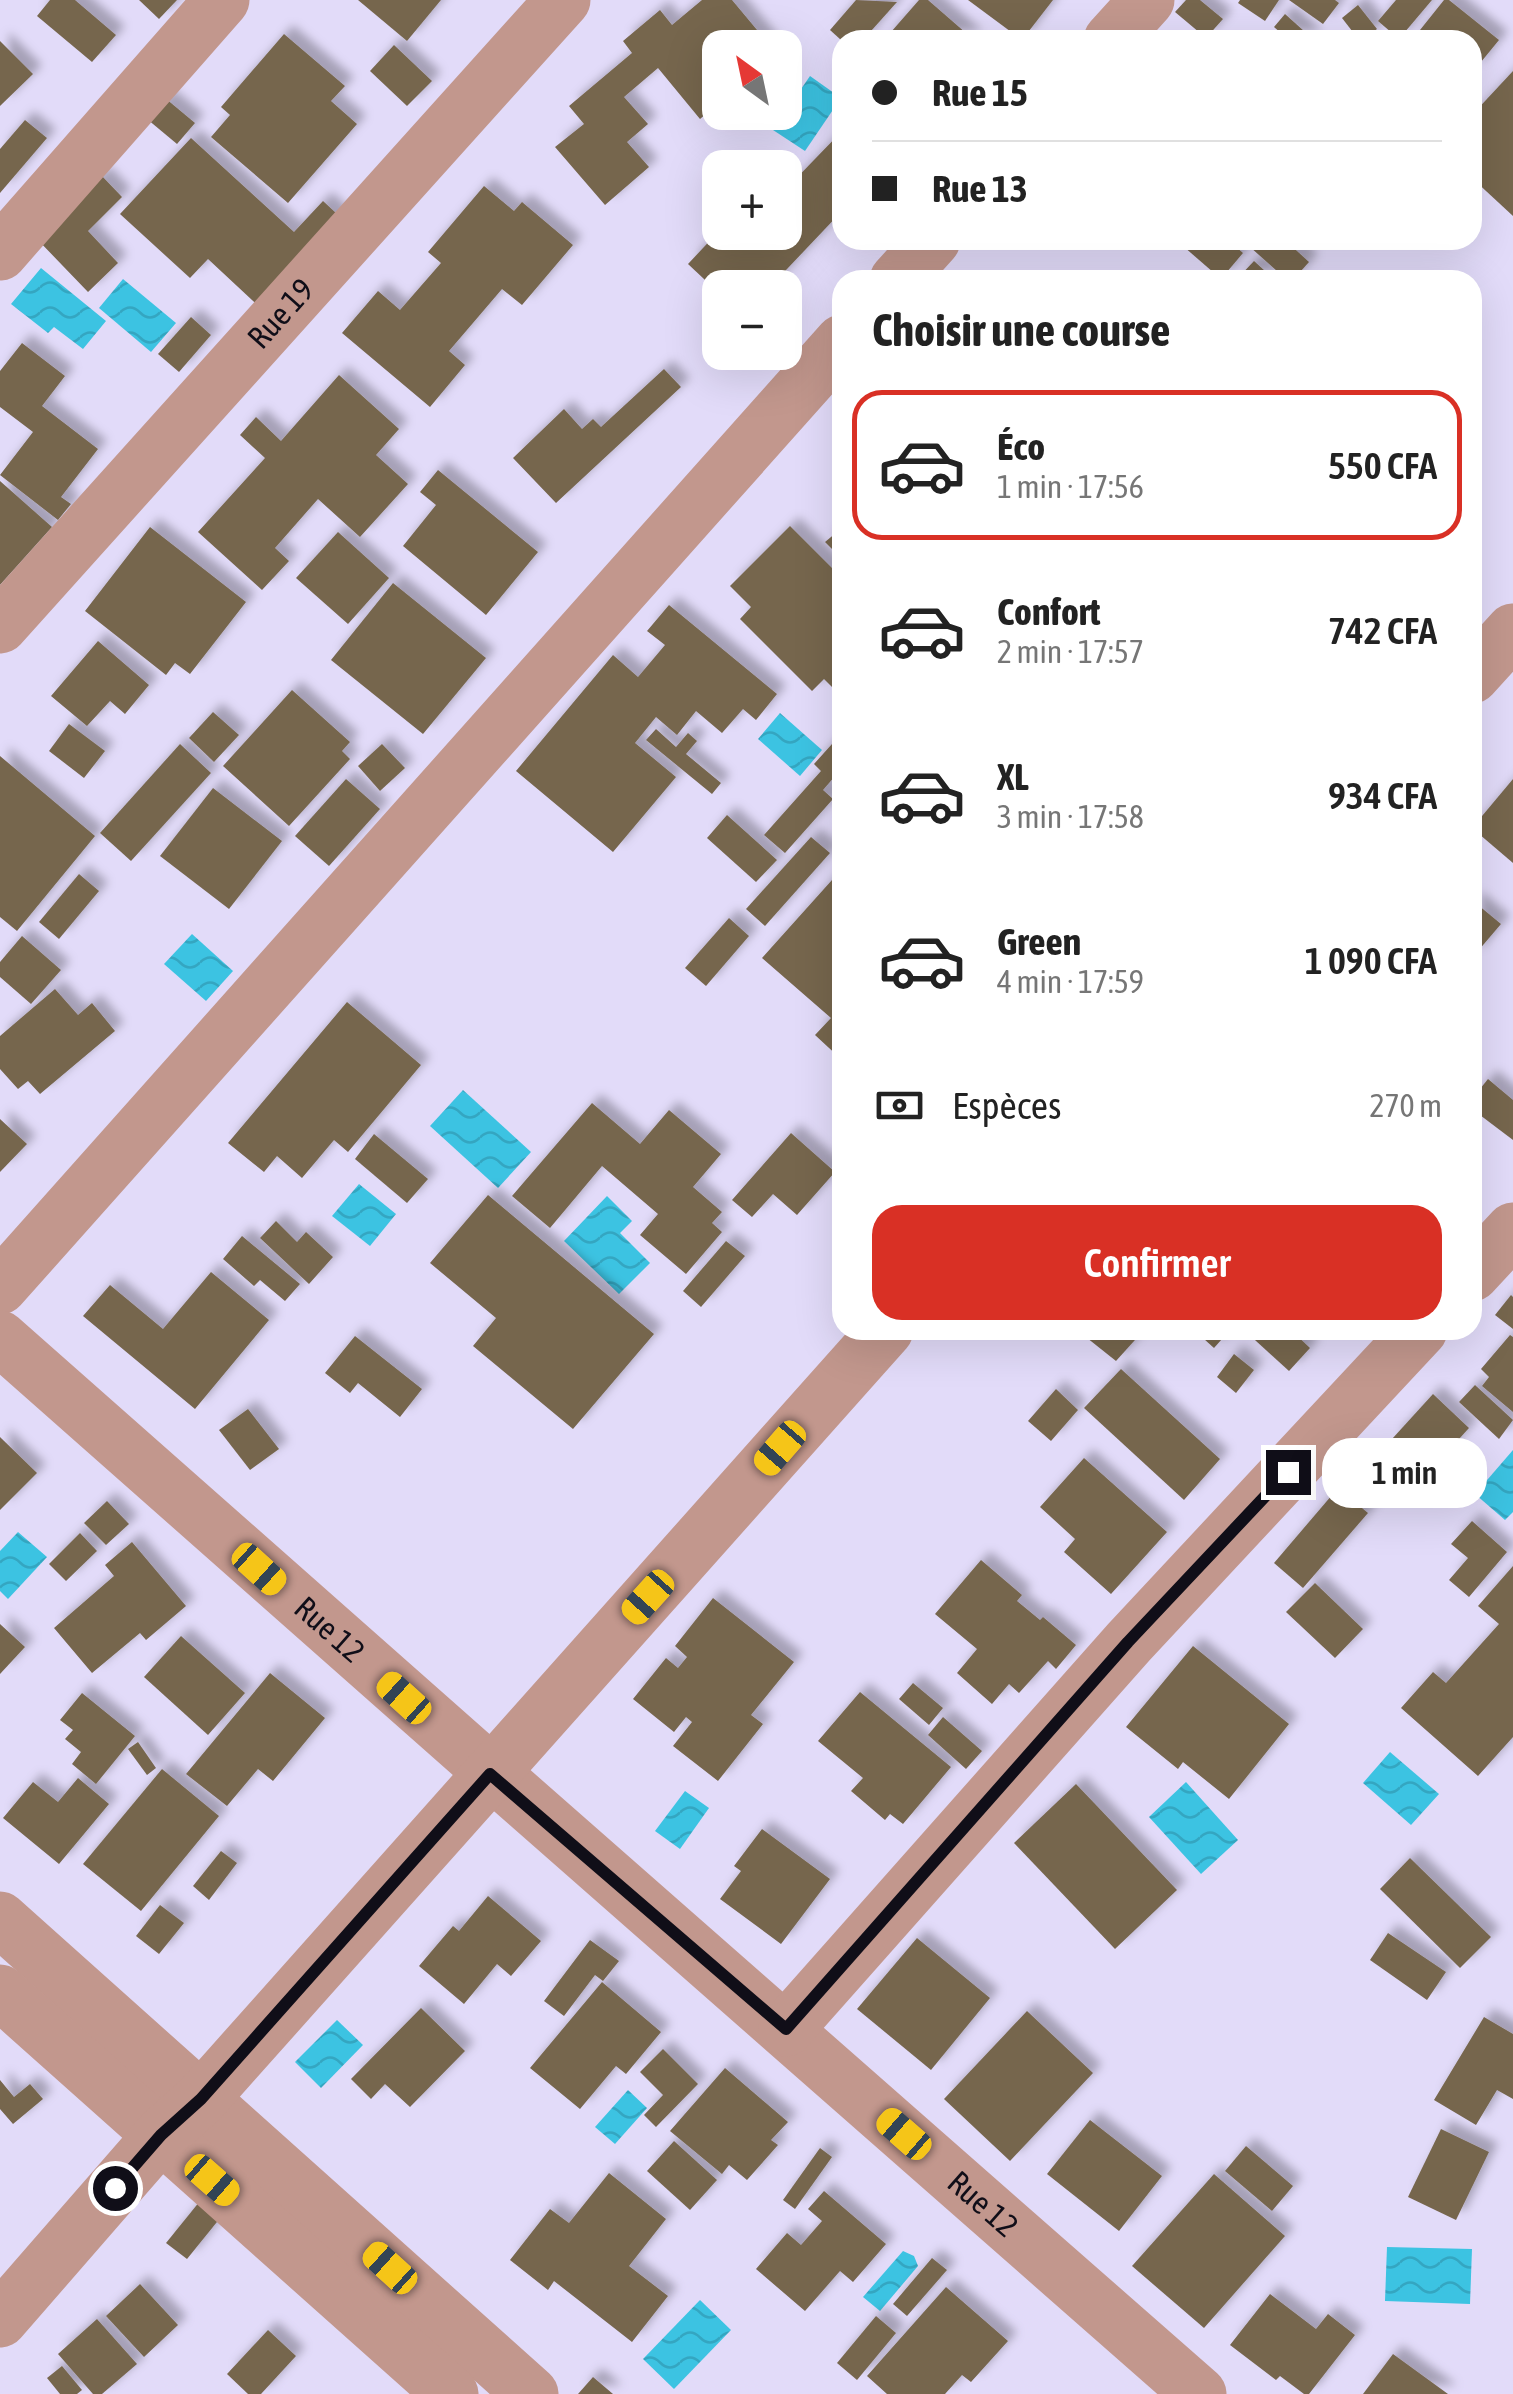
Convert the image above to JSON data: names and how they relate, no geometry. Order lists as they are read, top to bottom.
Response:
{
  "streets": {
    "street": ["Rue 19", "Rue 12"]
  },
  "north": "top left",
  "page": {
    "map_buttons": ["+", "−"],
    "banner": ["Rue 15", "Rue 13"],
    "heading": "Choisir une course",
    "list": [
      {
        "name": "Éco",
        "note": "1 min · 17:56",
        "value": "550 CFA"
      },
      {
        "name": "Confort",
        "note": "2 min · 17:57",
        "value": "742 CFA"
      },
      {
        "name": "XL",
        "note": "3 min · 17:58",
        "value": "934 CFA"
      },
      {
        "name": "Green",
        "note": "4 min · 17:59",
        "value": "1 090 CFA"
      }
    ],
    "pay": ["Espèces", "270 m"],
    "buttons": "Confirmer",
    "bubble": "1 min"
  }
}
